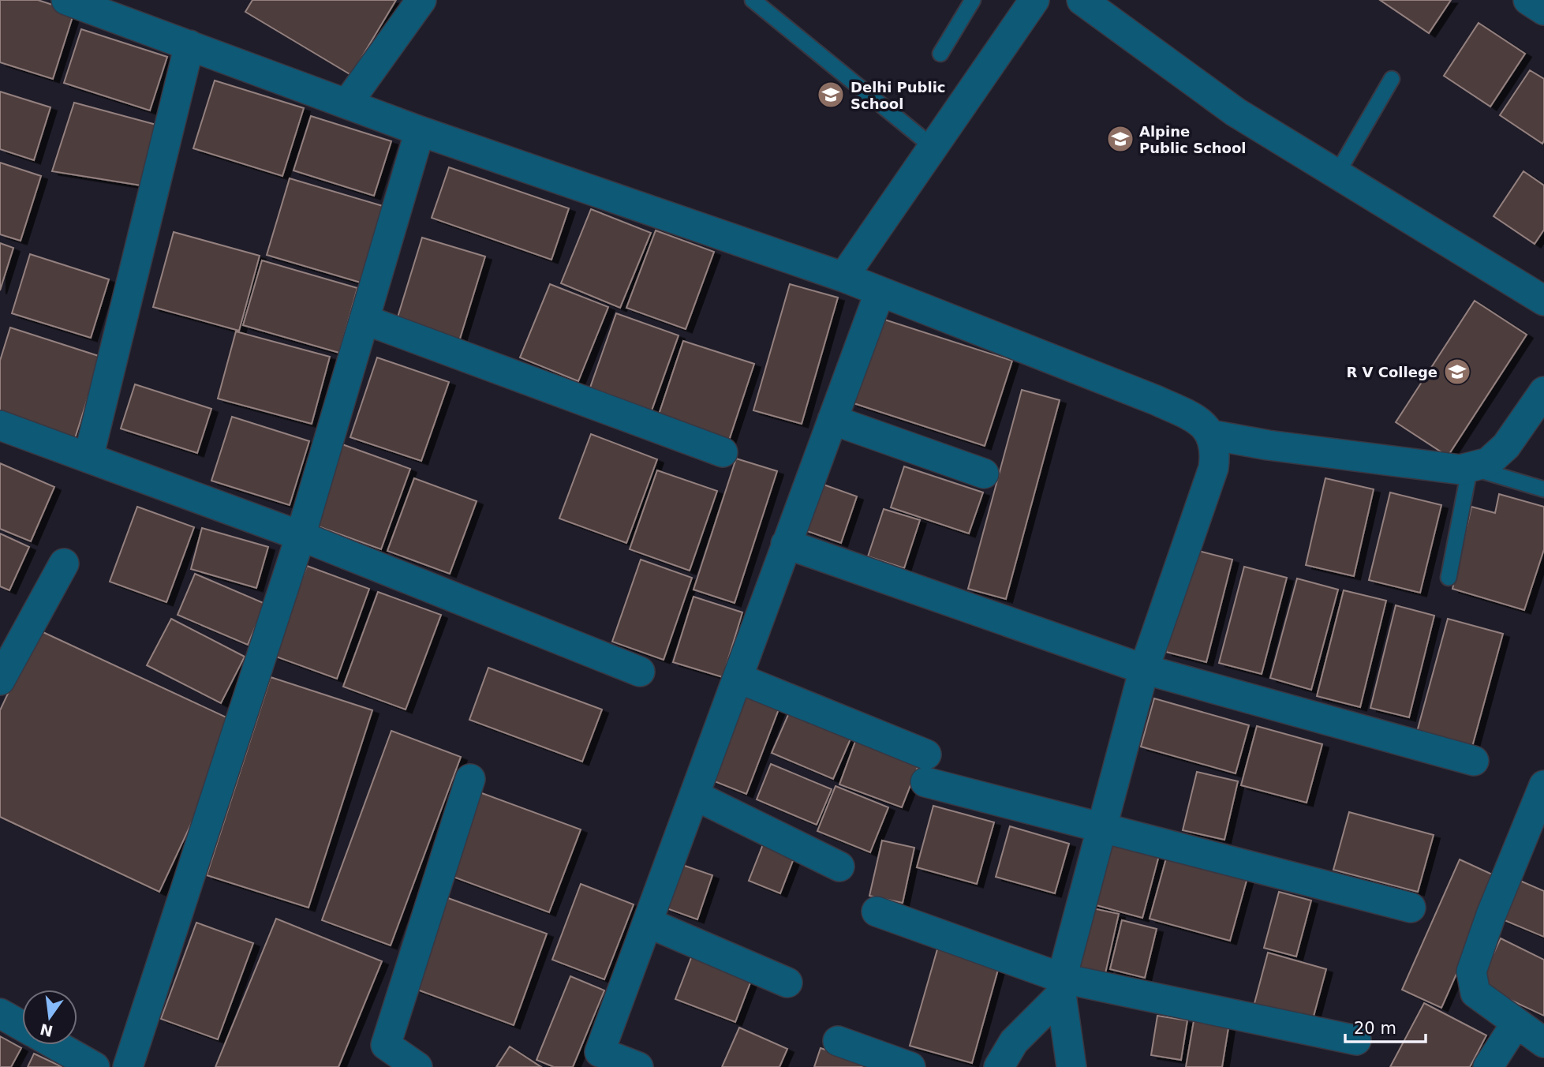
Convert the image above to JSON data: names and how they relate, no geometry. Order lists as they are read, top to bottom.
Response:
{
  "places": {
    "school or university": ["Delhi Public School", "Alpine Public School", "R V College"]
  },
  "scale_bar": "20 m",
  "north": "bottom"
}
